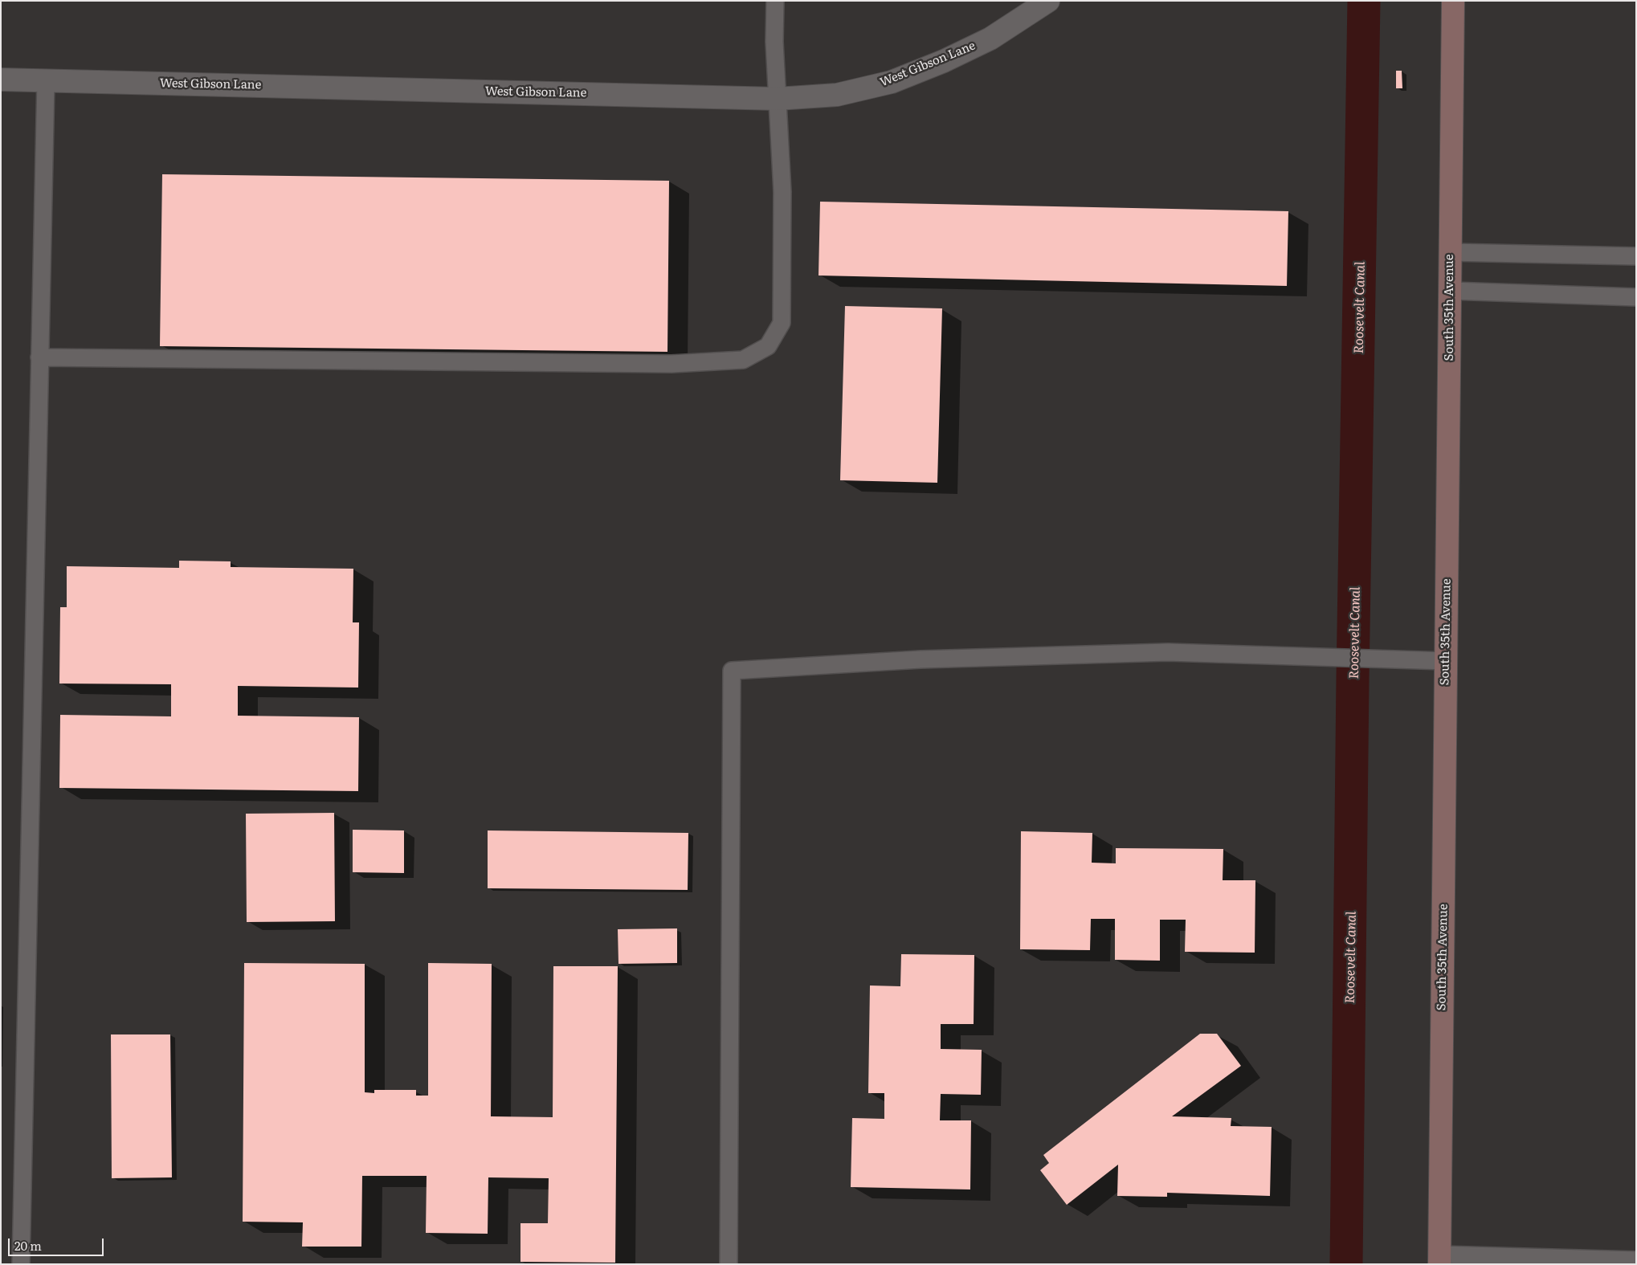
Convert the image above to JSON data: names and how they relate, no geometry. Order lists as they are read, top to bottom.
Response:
{
  "streets": {
    "main road": ["South 35th Avenue"],
    "street": ["West Gibson Lane"]
  },
  "water": ["Roosevelt Canal"],
  "scale_bar": "20 m"
}
